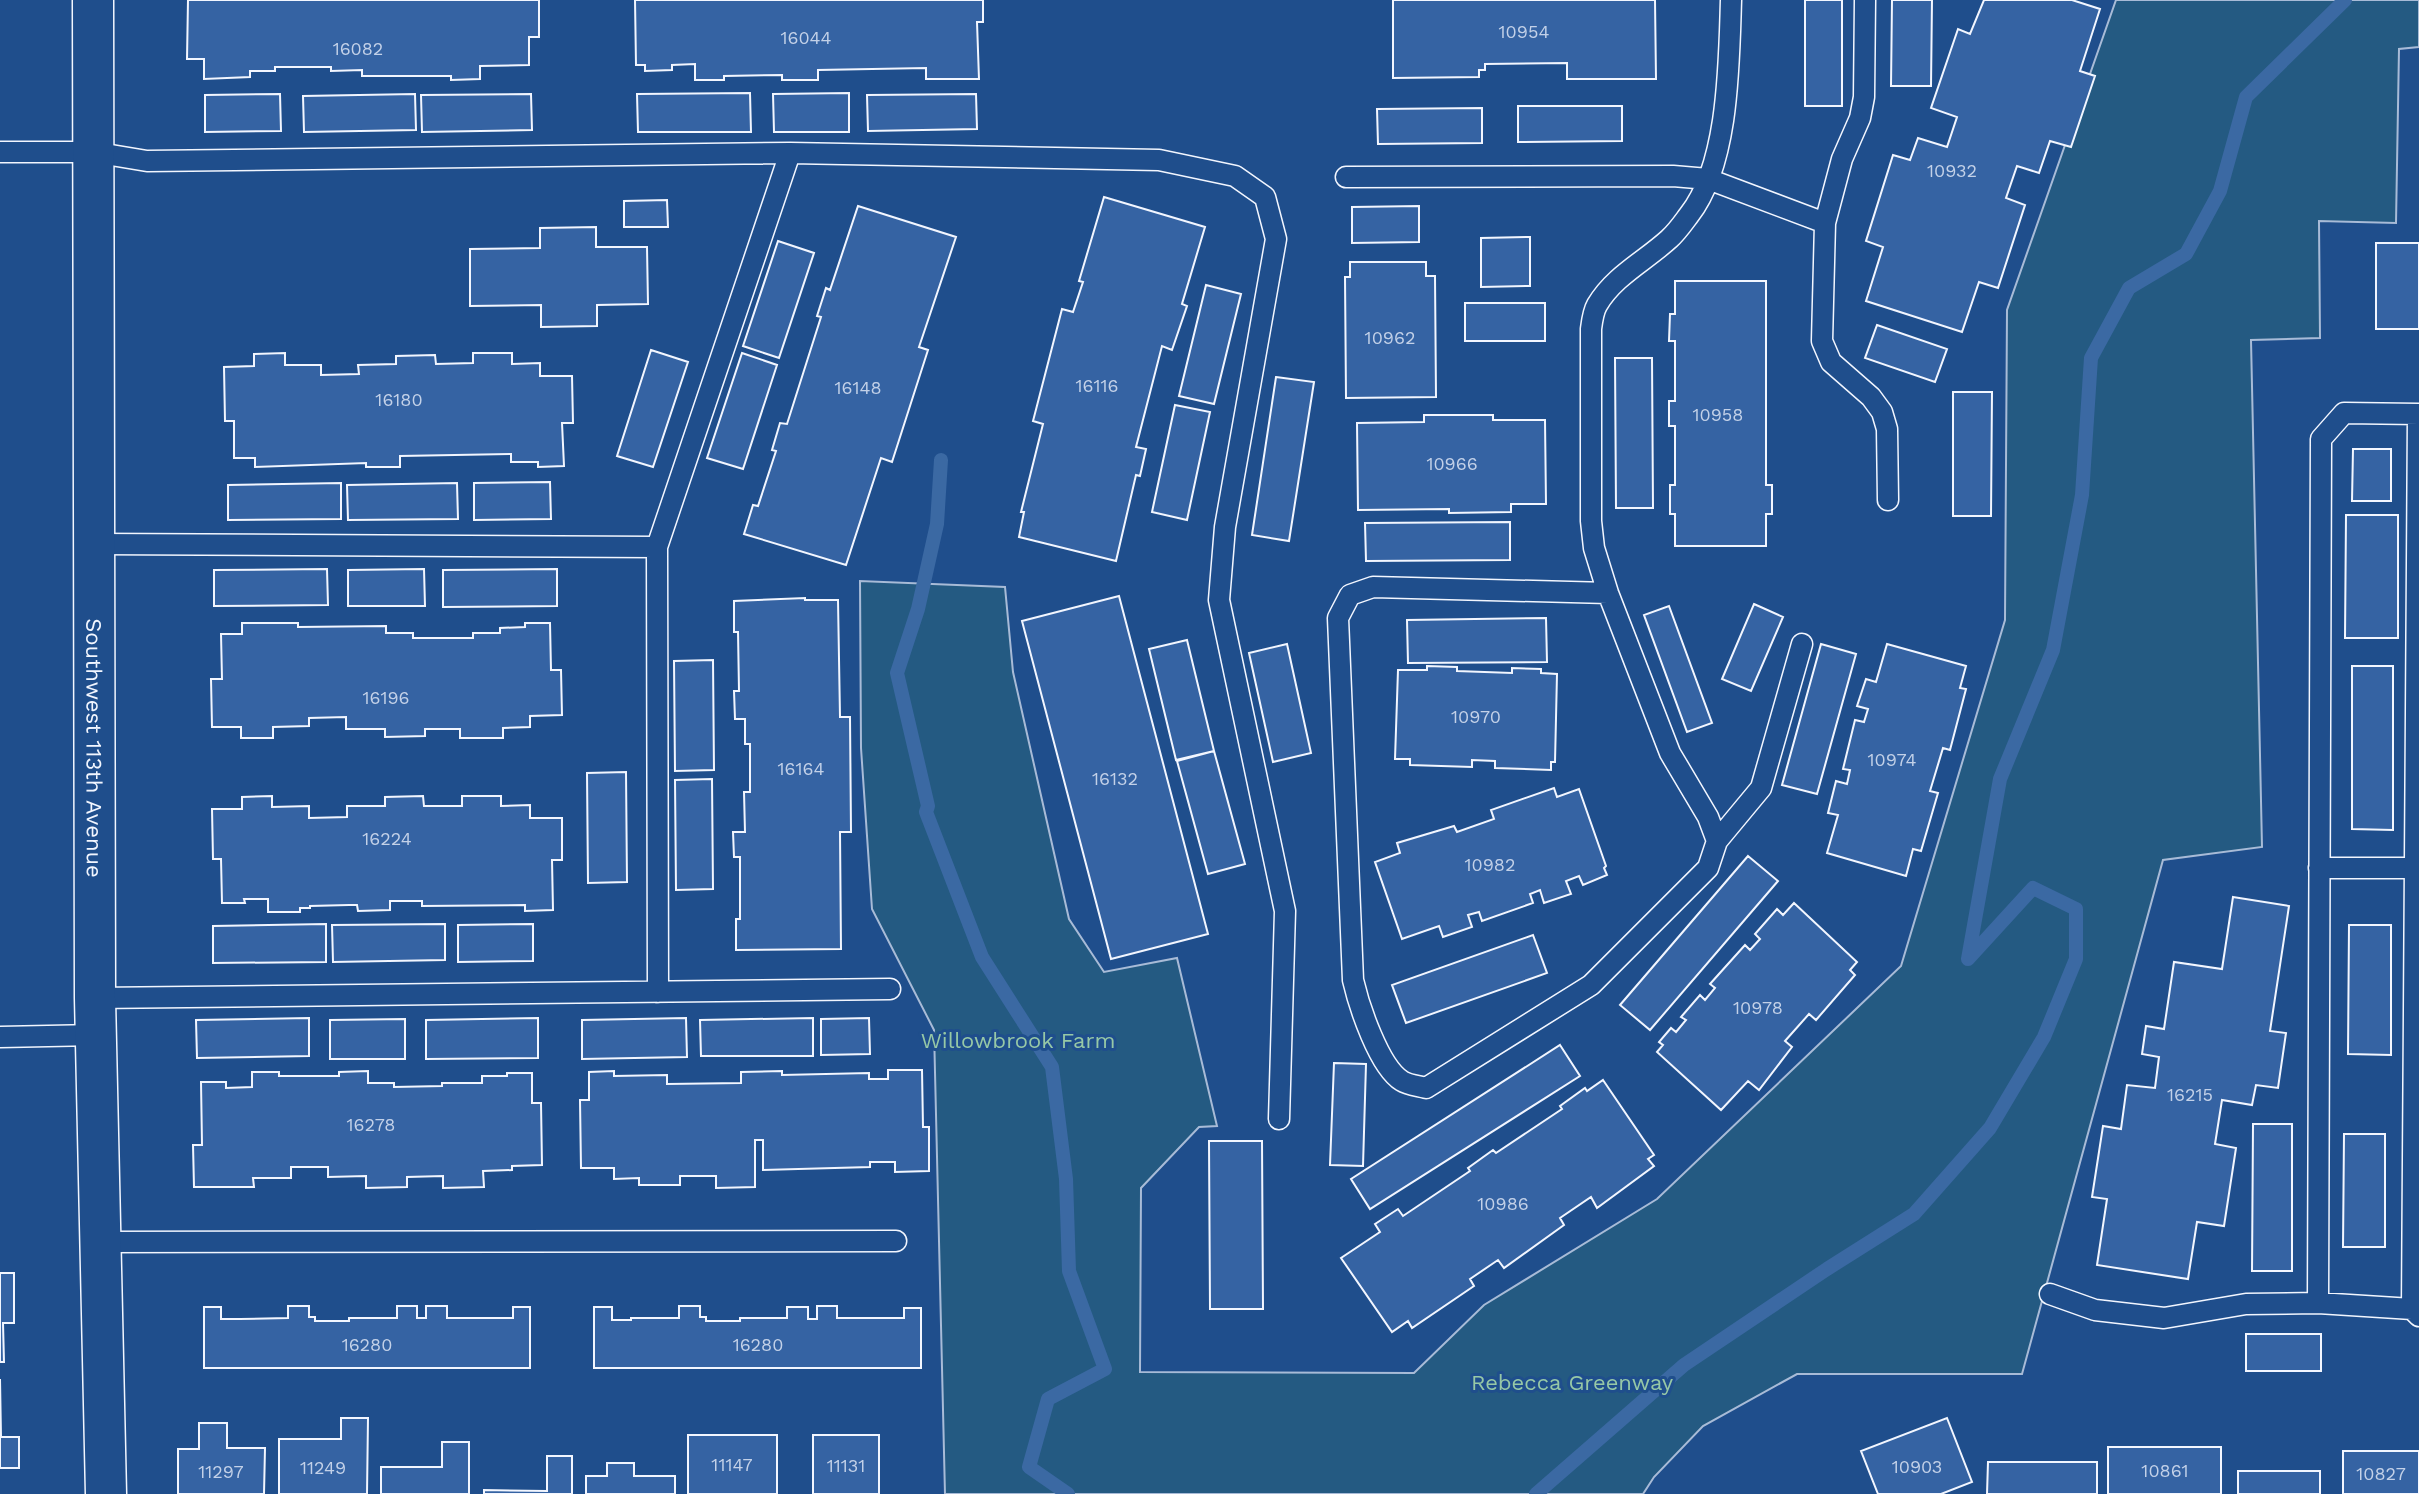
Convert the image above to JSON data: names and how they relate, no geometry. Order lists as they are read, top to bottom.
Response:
{
  "streets": {
    "street": ["Southwest 113th Avenue"]
  },
  "parks": ["Willowbrook Farm", "Rebecca Greenway"],
  "house_numbers": [
    "10954",
    "16044",
    "16082",
    "10932",
    "10962",
    "16116",
    "16148",
    "16180",
    "10958",
    "10966",
    "16196",
    "10970",
    "10974",
    "16164",
    "16132",
    "16224",
    "10982",
    "10978",
    "16215",
    "16278",
    "10986",
    "16280",
    "16280",
    "11147",
    "11131",
    "10903",
    "11249",
    "10861",
    "11297",
    "10827"
  ]
}
